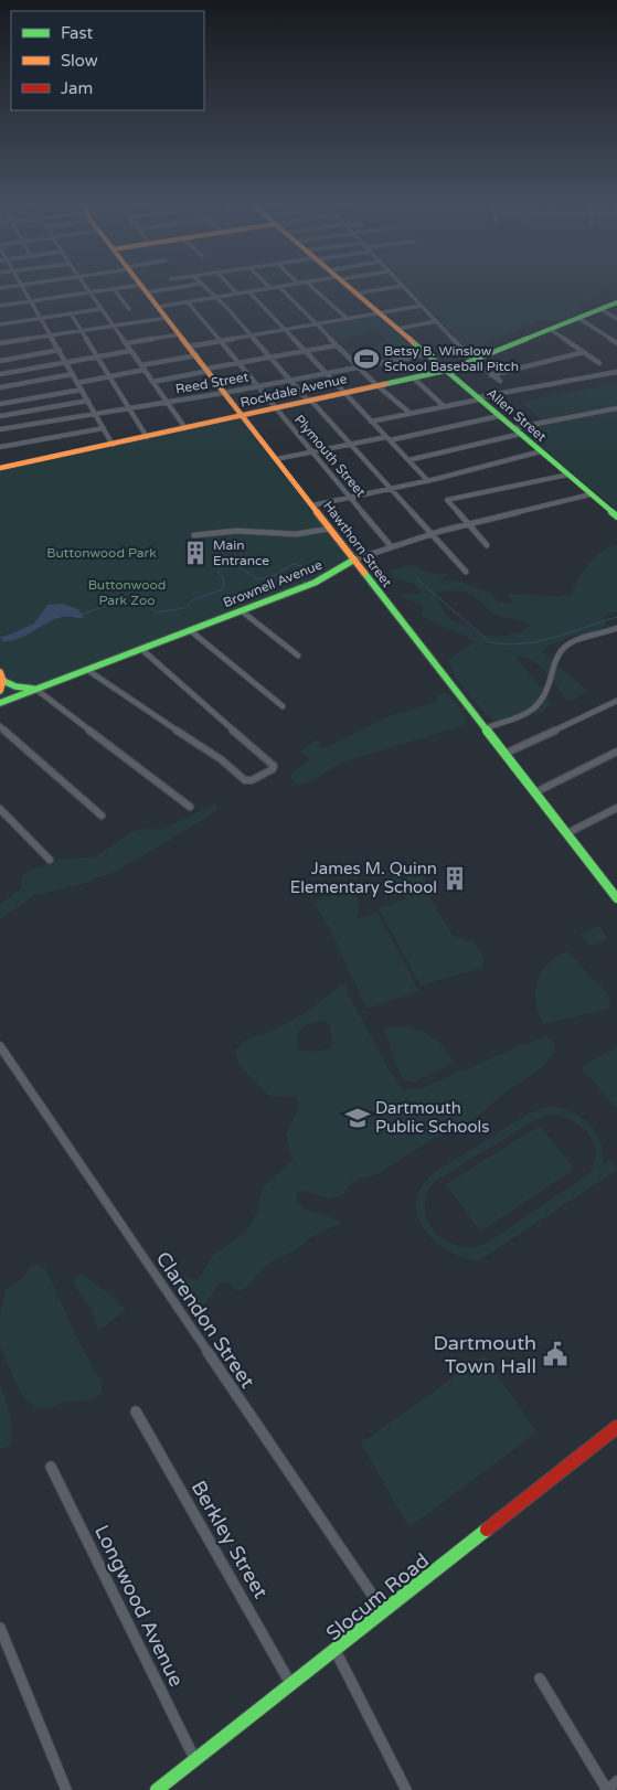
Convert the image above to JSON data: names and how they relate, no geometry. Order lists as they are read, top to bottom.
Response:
{
  "streets": {
    "main road": [
      "Rockdale Avenue",
      "Allen Street",
      "Hawthorn Street",
      "Brownell Avenue",
      "Slocum Road"
    ],
    "street": [
      "Reed Street",
      "Plymouth Street",
      "Clarendon Street",
      "Berkley Street",
      "Longwood Avenue"
    ]
  },
  "crossings": [
    ["Reed Street", "Allen Street"],
    ["Reed Street", "Plymouth Street"],
    ["Reed Street", "Hawthorn Street"],
    ["Rockdale Avenue", "Allen Street"],
    ["Rockdale Avenue", "Plymouth Street"],
    ["Rockdale Avenue", "Hawthorn Street"],
    ["Allen Street", "Brownell Avenue"],
    ["Plymouth Street", "Brownell Avenue"],
    ["Hawthorn Street", "Brownell Avenue"],
    ["Clarendon Street", "Slocum Road"],
    ["Berkley Street", "Slocum Road"],
    ["Slocum Road", "Longwood Avenue"]
  ],
  "parks": ["Buttonwood Park", "Buttonwood Park Zoo"],
  "places": {
    "sports": ["Betsy B. Winslow School Baseball Pitch"],
    "building": ["Main Entrance", "James M. Quinn Elementary School"],
    "school or university": ["Dartmouth Public Schools"],
    "public building": ["Dartmouth Town Hall"]
  },
  "legend": ["Fast", "Slow", "Jam"]
}
